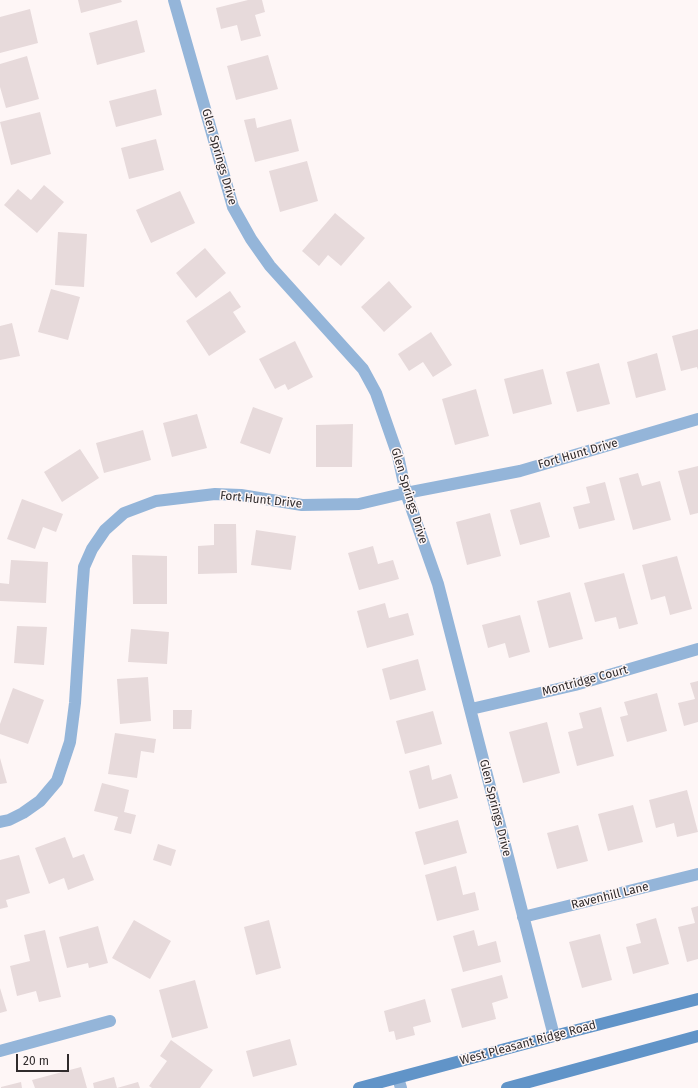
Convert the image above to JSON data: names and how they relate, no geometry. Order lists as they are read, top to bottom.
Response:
{
  "streets": {
    "main road": ["West Pleasant Ridge Road"],
    "street": [
      "Glen Springs Drive",
      "Fort Hunt Drive",
      "Montridge Court",
      "Ravenhill Lane"
    ]
  },
  "crossings": [
    ["Glen Springs Drive", "Fort Hunt Drive"],
    ["Glen Springs Drive", "Montridge Court"],
    ["Glen Springs Drive", "Ravenhill Lane"],
    ["Glen Springs Drive", "West Pleasant Ridge Road"]
  ],
  "scale_bar": "20 m"
}
